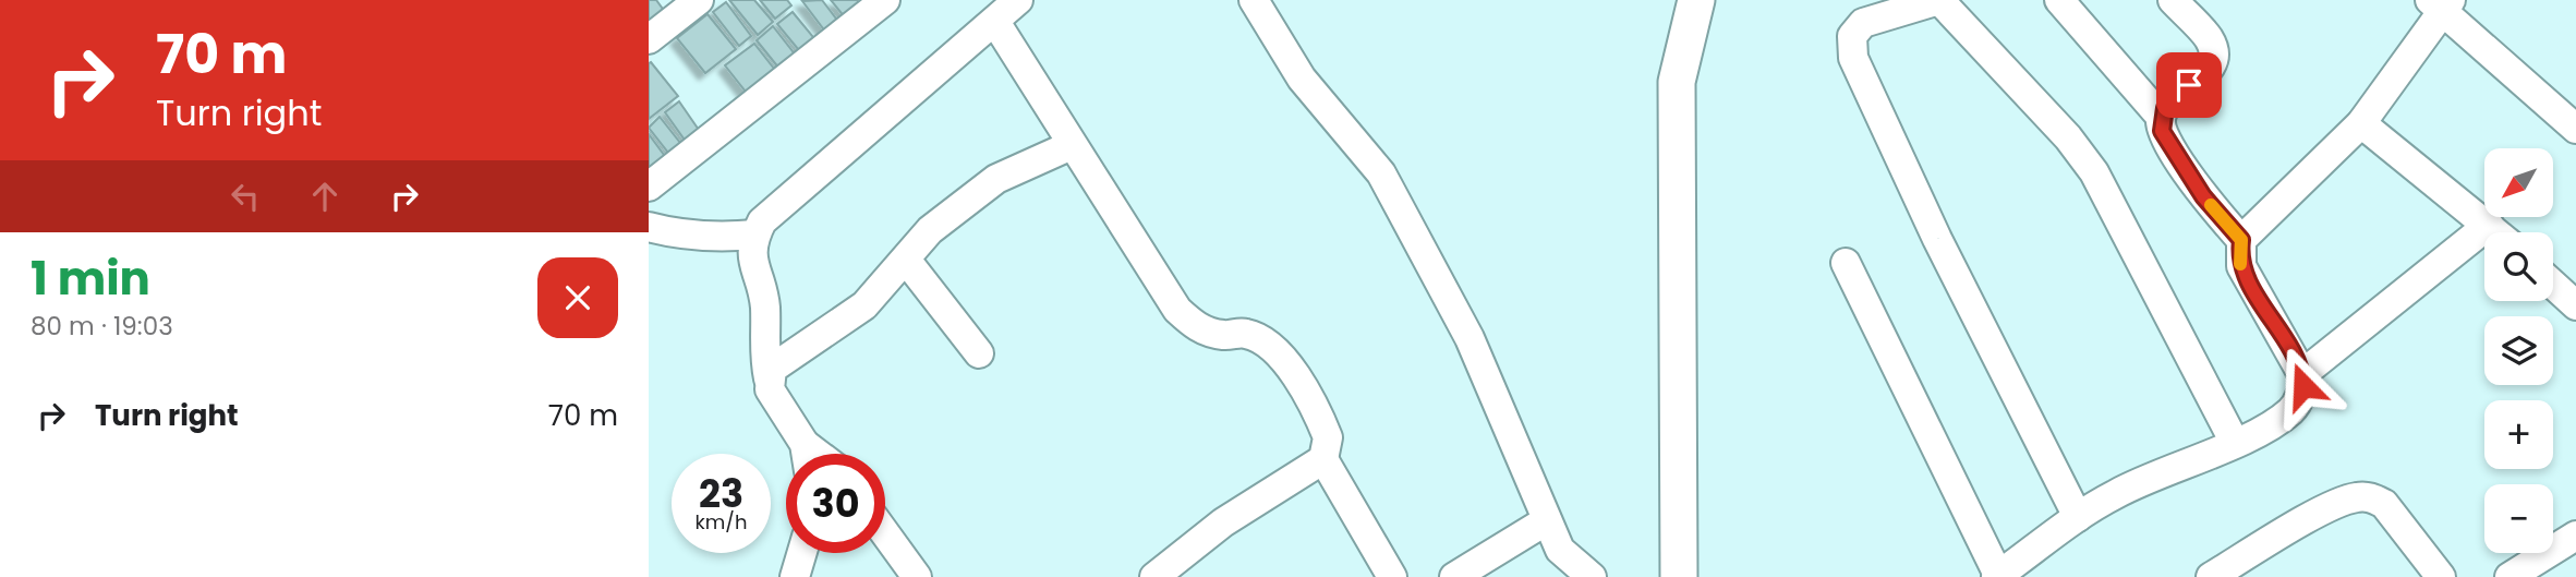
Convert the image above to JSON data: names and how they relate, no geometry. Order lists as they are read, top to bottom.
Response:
{
  "north": "bottom left",
  "page": {
    "turn": ["70 m", "Turn right"],
    "map_buttons": ["+", "−"],
    "heading": ["1 min", "80 m · 19:03"],
    "list": [
      {
        "name": "Turn right",
        "value": "70 m"
      }
    ],
    "speed": "23 km/h",
    "limit": "30"
  }
}
